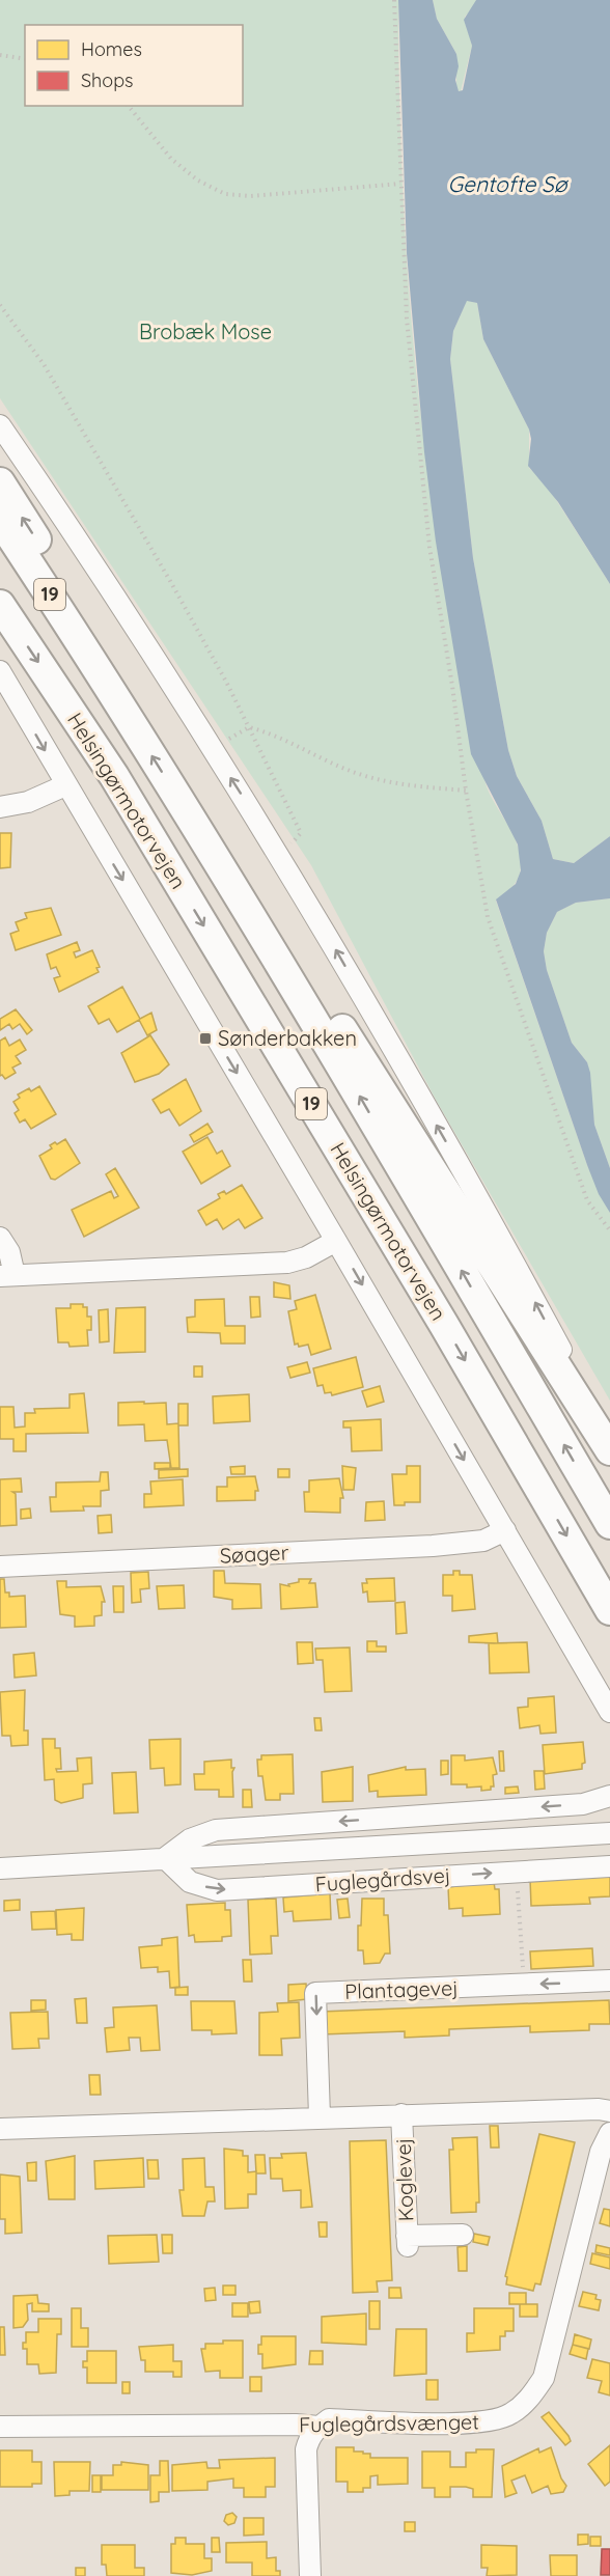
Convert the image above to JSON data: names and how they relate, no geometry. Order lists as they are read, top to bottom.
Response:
{
  "streets": {
    "highway": ["19", "Helsingørmotorvejen"],
    "street": [
      "Søager",
      "Fuglegårdsvej",
      "Plantagevej",
      "Koglevej",
      "Fuglegårdsvænget"
    ]
  },
  "water": ["Gentofte Sø"],
  "parks": ["Brobæk Mose"],
  "places": {
    "transit": ["Sønderbakken"]
  },
  "legend": ["Homes", "Shops"]
}
